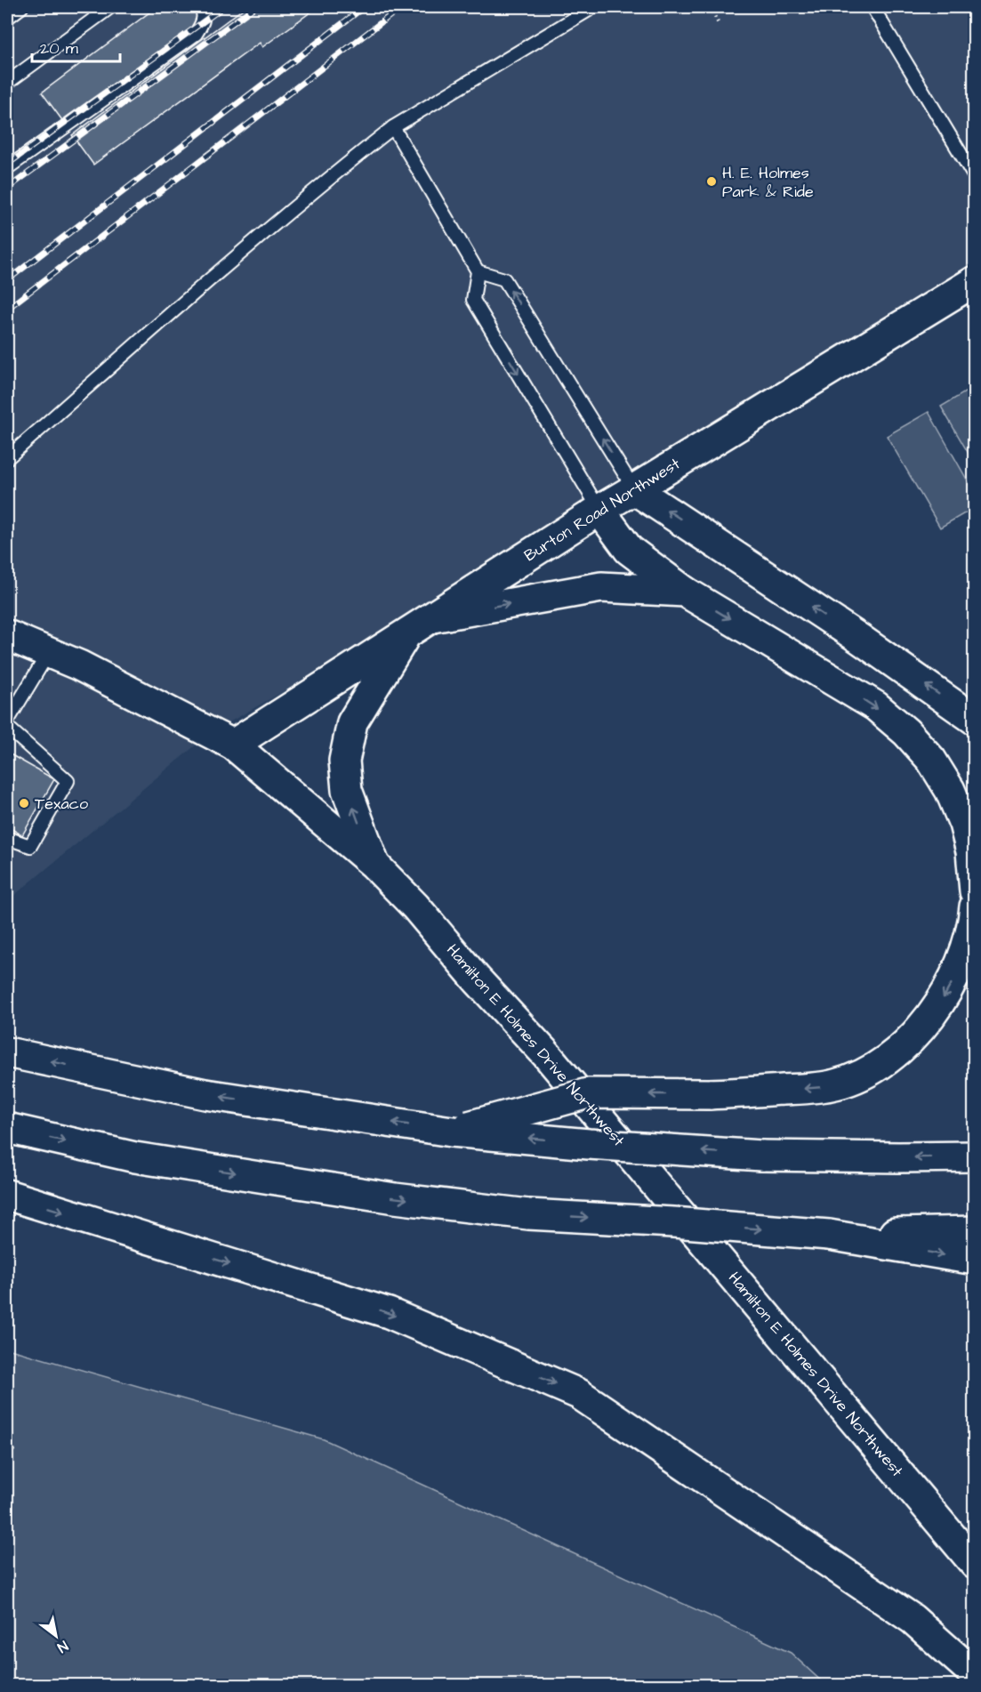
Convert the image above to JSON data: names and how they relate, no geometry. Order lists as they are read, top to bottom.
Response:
{
  "streets": {
    "main road": ["Burton Road Northwest", "Hamilton E Holmes Drive Northwest"]
  },
  "crossings": [
    ["Burton Road Northwest", "Hamilton E Holmes Drive Northwest"]
  ],
  "places": ["H. E. Holmes Park & Ride", "Texaco"],
  "scale_bar": "20 m",
  "north": "bottom right"
}
